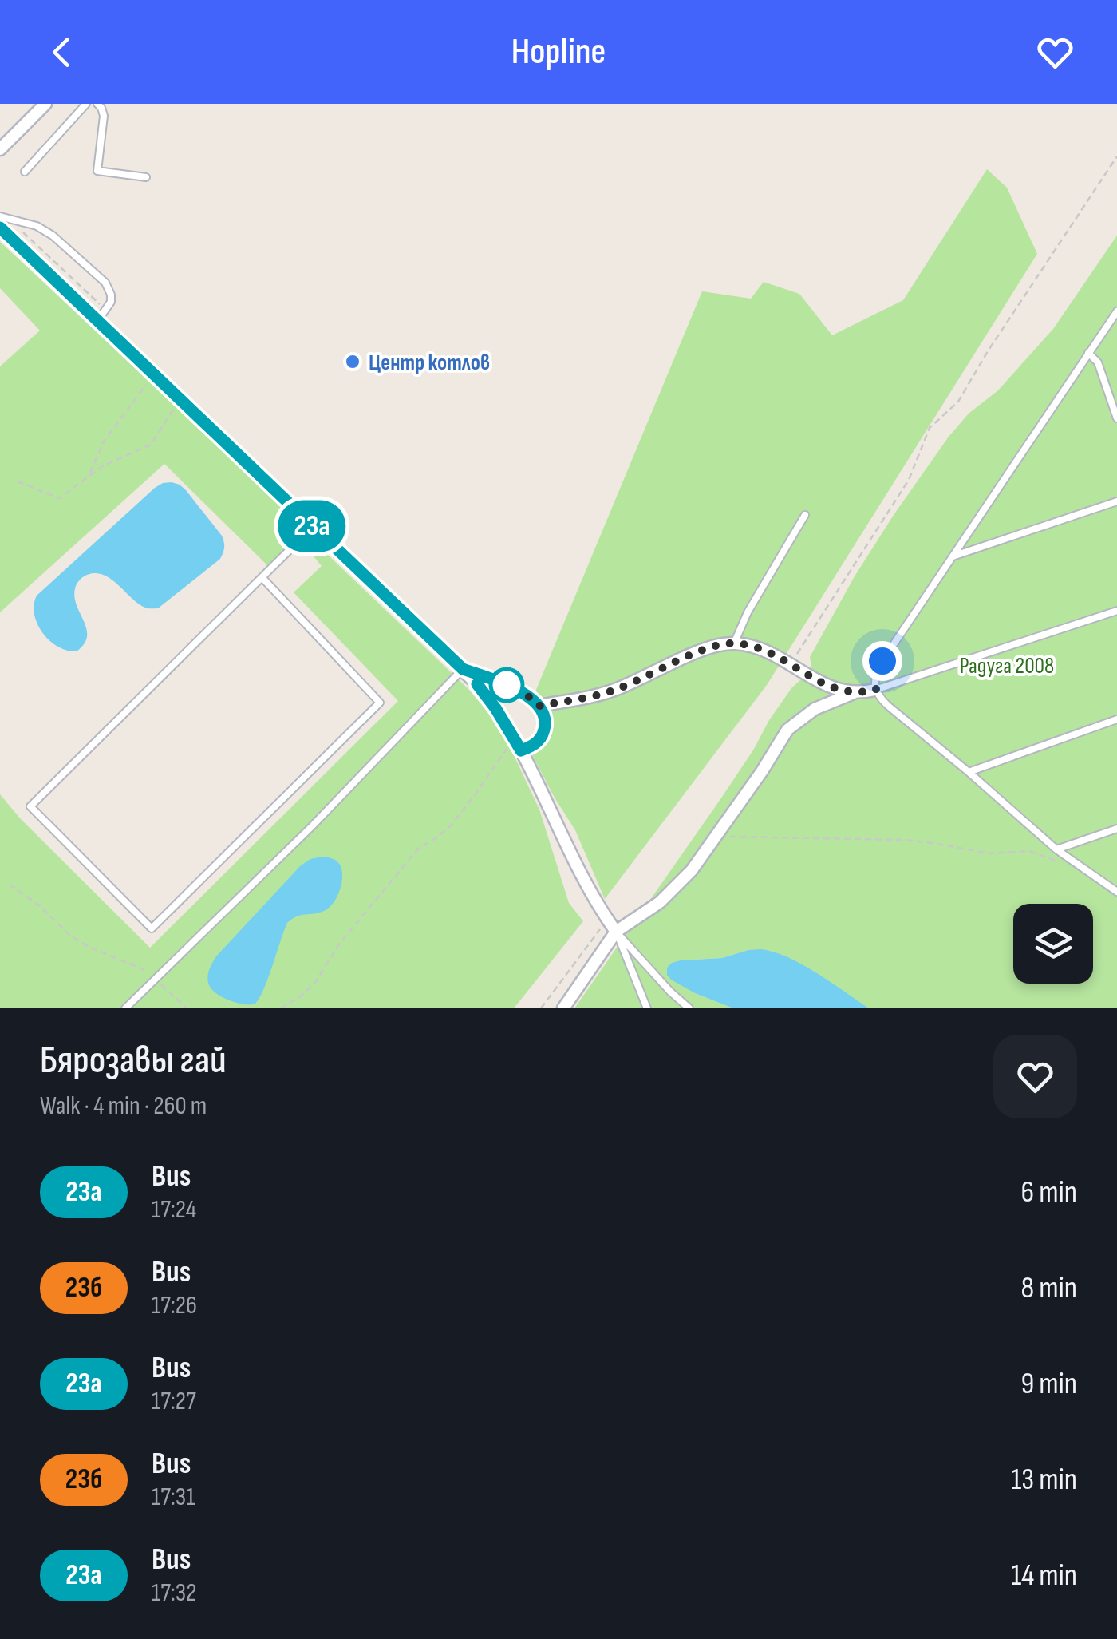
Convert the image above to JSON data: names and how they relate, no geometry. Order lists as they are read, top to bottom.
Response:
{
  "parks": ["Радуга 2008"],
  "places": ["Центр котлов"],
  "lines": ["bus line 23а"],
  "page": {
    "header": "Hopline",
    "on_map": "23а",
    "heading": ["Бярозавы гай", "Walk · 4 min · 260 m"],
    "list": [
      {
        "mark": "23а",
        "name": "Bus",
        "note": "17:24",
        "value": "6 min"
      },
      {
        "mark": "23б",
        "name": "Bus",
        "note": "17:26",
        "value": "8 min"
      },
      {
        "mark": "23а",
        "name": "Bus",
        "note": "17:27",
        "value": "9 min"
      },
      {
        "mark": "23б",
        "name": "Bus",
        "note": "17:31",
        "value": "13 min"
      },
      {
        "mark": "23а",
        "name": "Bus",
        "note": "17:32",
        "value": "14 min"
      }
    ]
  }
}
